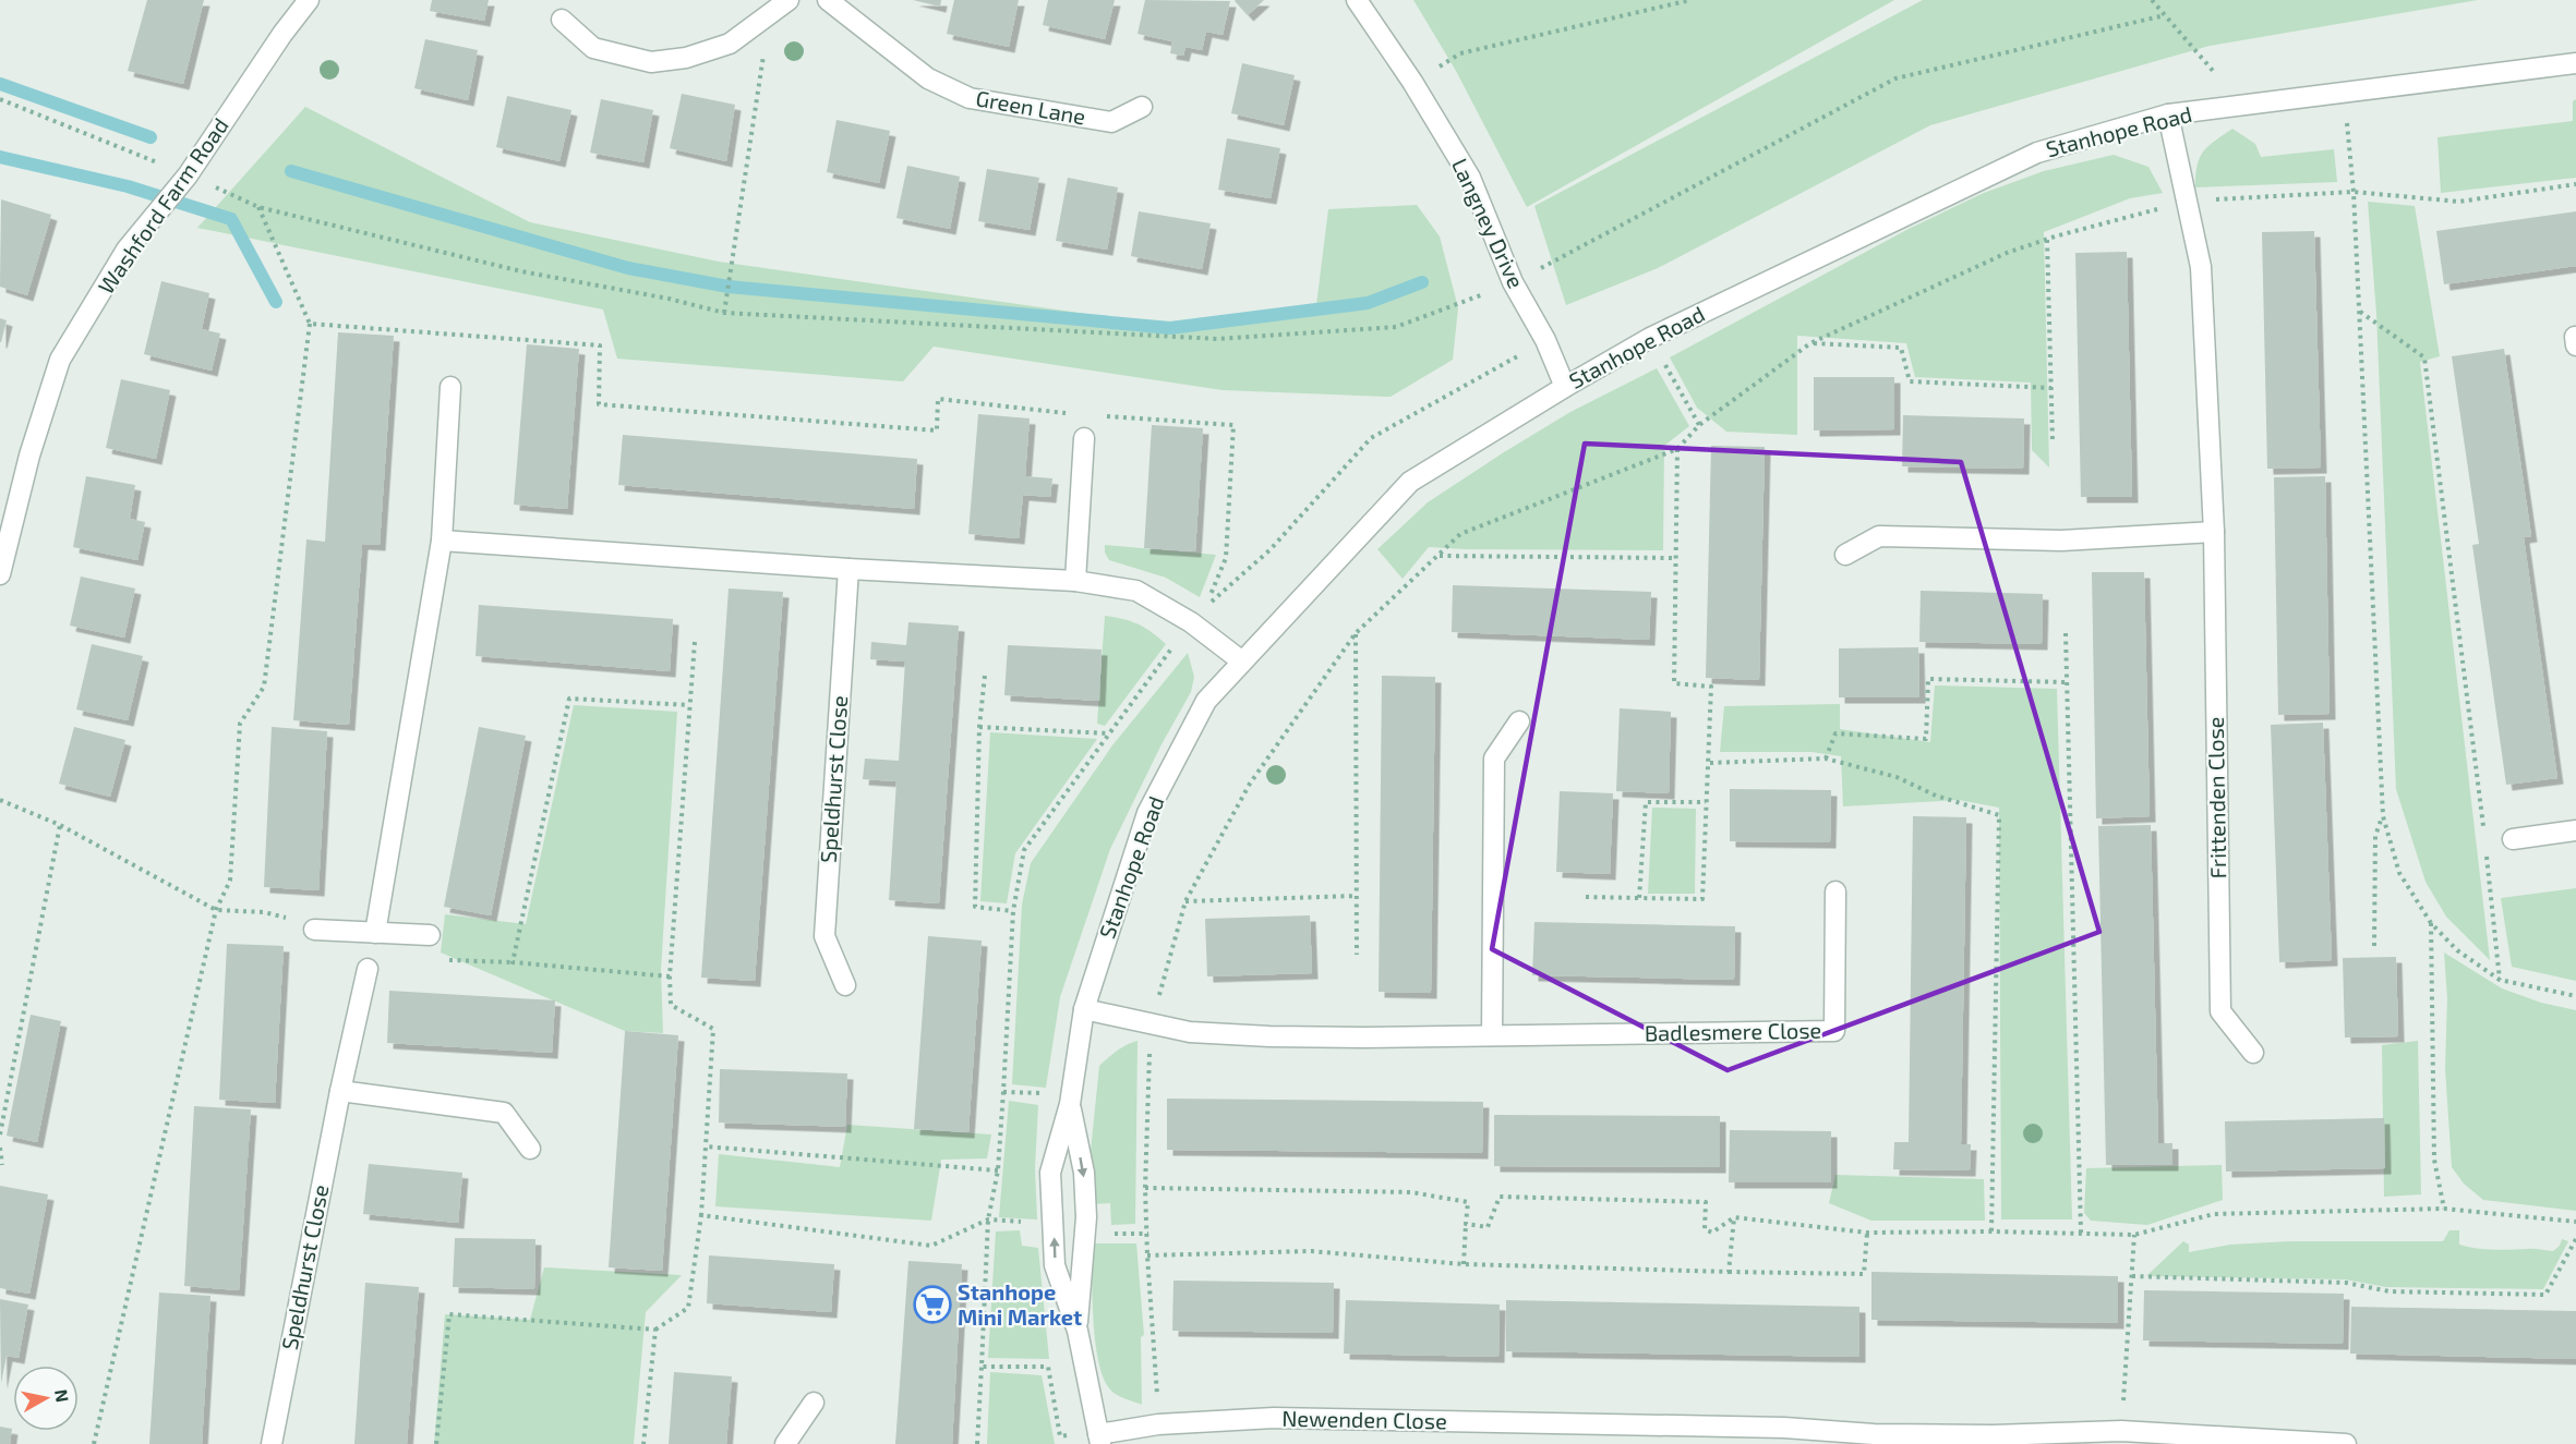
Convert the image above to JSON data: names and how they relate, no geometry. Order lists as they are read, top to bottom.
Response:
{
  "streets": {
    "street": [
      "Green Lane",
      "Stanhope Road",
      "Washford Farm Road",
      "Langney Drive",
      "Speldhurst Close",
      "Frittenden Close",
      "Badlesmere Close",
      "Newenden Close"
    ]
  },
  "crossings": [
    ["Stanhope Road", "Langney Drive"],
    ["Stanhope Road", "Frittenden Close"],
    ["Stanhope Road", "Badlesmere Close"],
    ["Stanhope Road", "Newenden Close"]
  ],
  "places": {
    "supermarket": ["Stanhope Mini Market"]
  },
  "north": "right"
}
